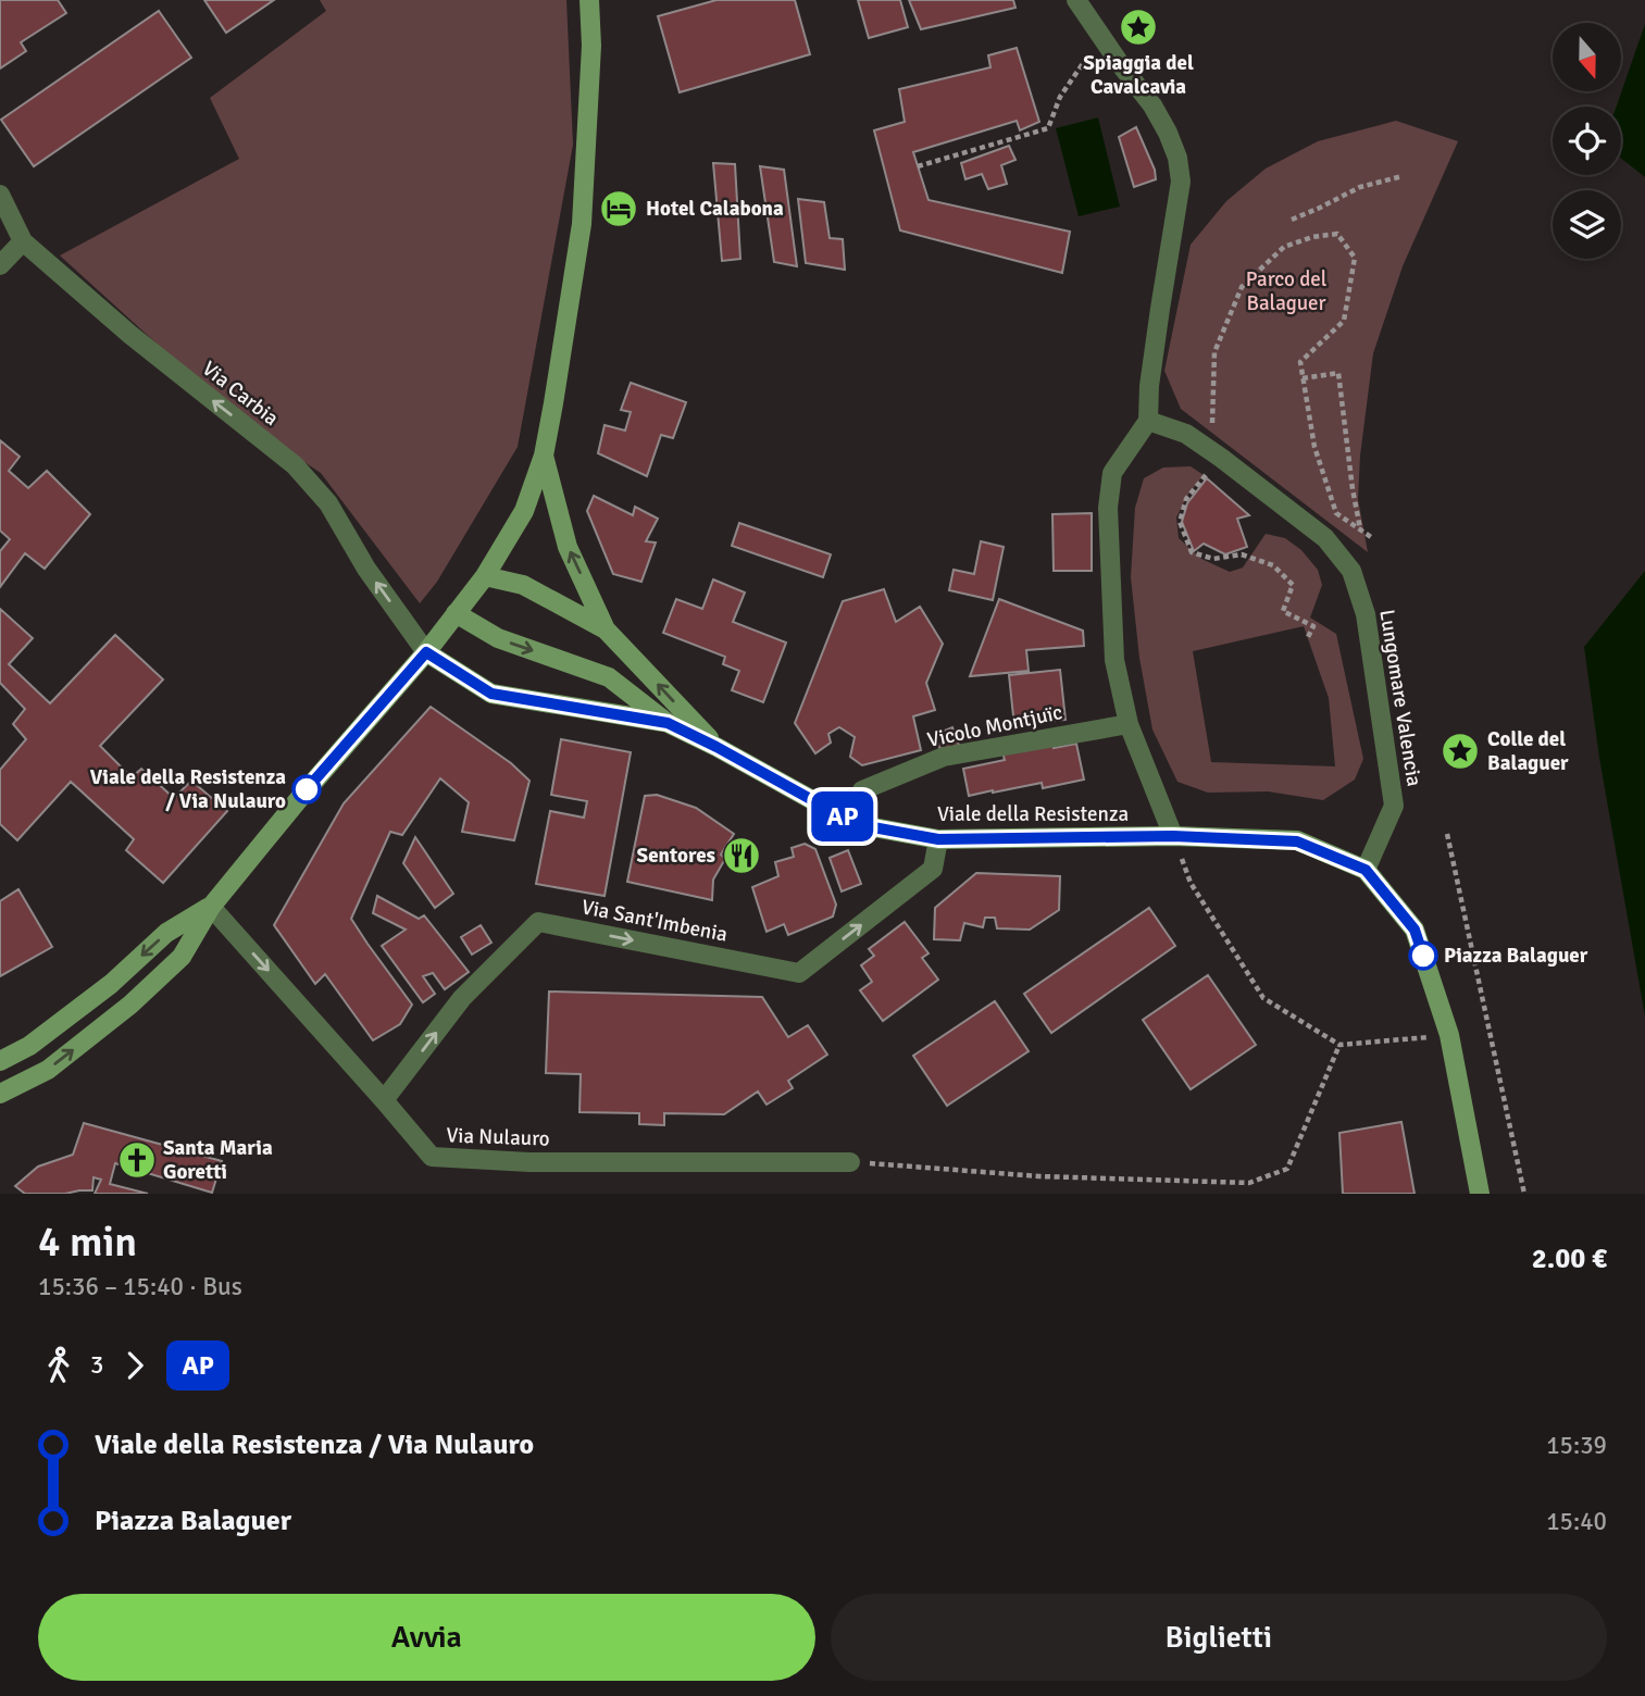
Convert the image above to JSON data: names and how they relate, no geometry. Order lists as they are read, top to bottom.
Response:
{
  "streets": {
    "street": [
      "Via Carbia",
      "Lungomare Valencia",
      "Vicolo Montjuïc",
      "Viale della Resistenza",
      "Via Sant'Imbenia",
      "Via Nulauro"
    ]
  },
  "crossings": [
    ["Via Carbia", "Viale della Resistenza"],
    ["Lungomare Valencia", "Viale della Resistenza"],
    ["Vicolo Montjuïc", "Viale della Resistenza"],
    ["Viale della Resistenza", "Via Sant'Imbenia"],
    ["Via Sant'Imbenia", "Via Nulauro"]
  ],
  "one_way": ["Via Carbia", "Via Sant'Imbenia"],
  "parks": ["Parco del Balaguer"],
  "places": {
    "place": ["Spiaggia del Cavalcavia", "Colle del Balaguer"],
    "hotel": ["Hotel Calabona"],
    "other": ["Viale della Resistenza / Via Nulauro", "Piazza Balaguer"],
    "restaurant": ["Sentores"],
    "church": ["Santa Maria Goretti"]
  },
  "lines": ["bus line AP"],
  "north": "bottom",
  "page": {
    "on_map": "AP",
    "heading": ["4 min", "15:36 – 15:40 · Bus", "2.00 €"],
    "legs": ["3", "AP"],
    "list": [
      {
        "name": "Viale della Resistenza / Via Nulauro",
        "value": "15:39"
      },
      {
        "name": "Piazza Balaguer",
        "value": "15:40"
      }
    ],
    "buttons": ["Avvia", "Biglietti"]
  }
}
